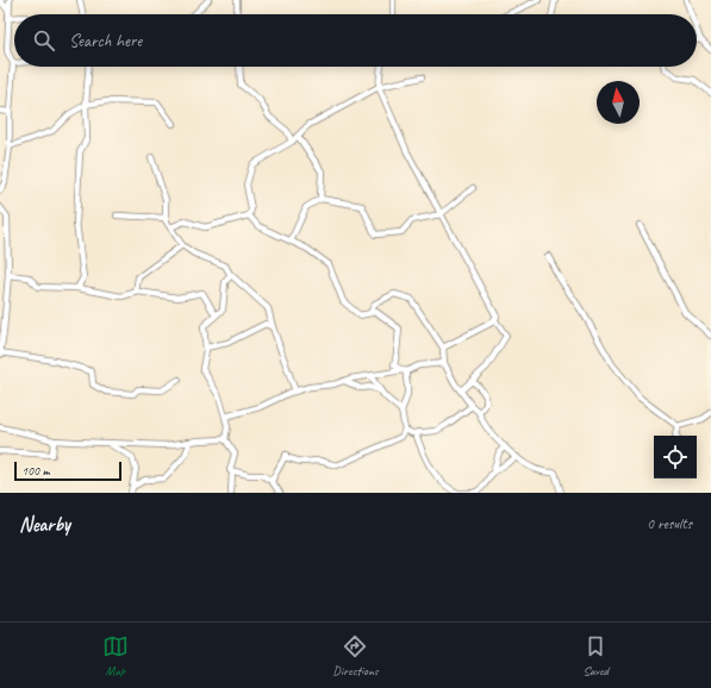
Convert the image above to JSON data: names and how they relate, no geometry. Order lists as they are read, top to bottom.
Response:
{
  "scale_bar": "100 m",
  "north": "top",
  "page": {
    "search": "Search here",
    "scale": "100 m",
    "heading": ["Nearby", "0 results"],
    "nav": ["Map", "Directions", "Saved"]
  }
}
